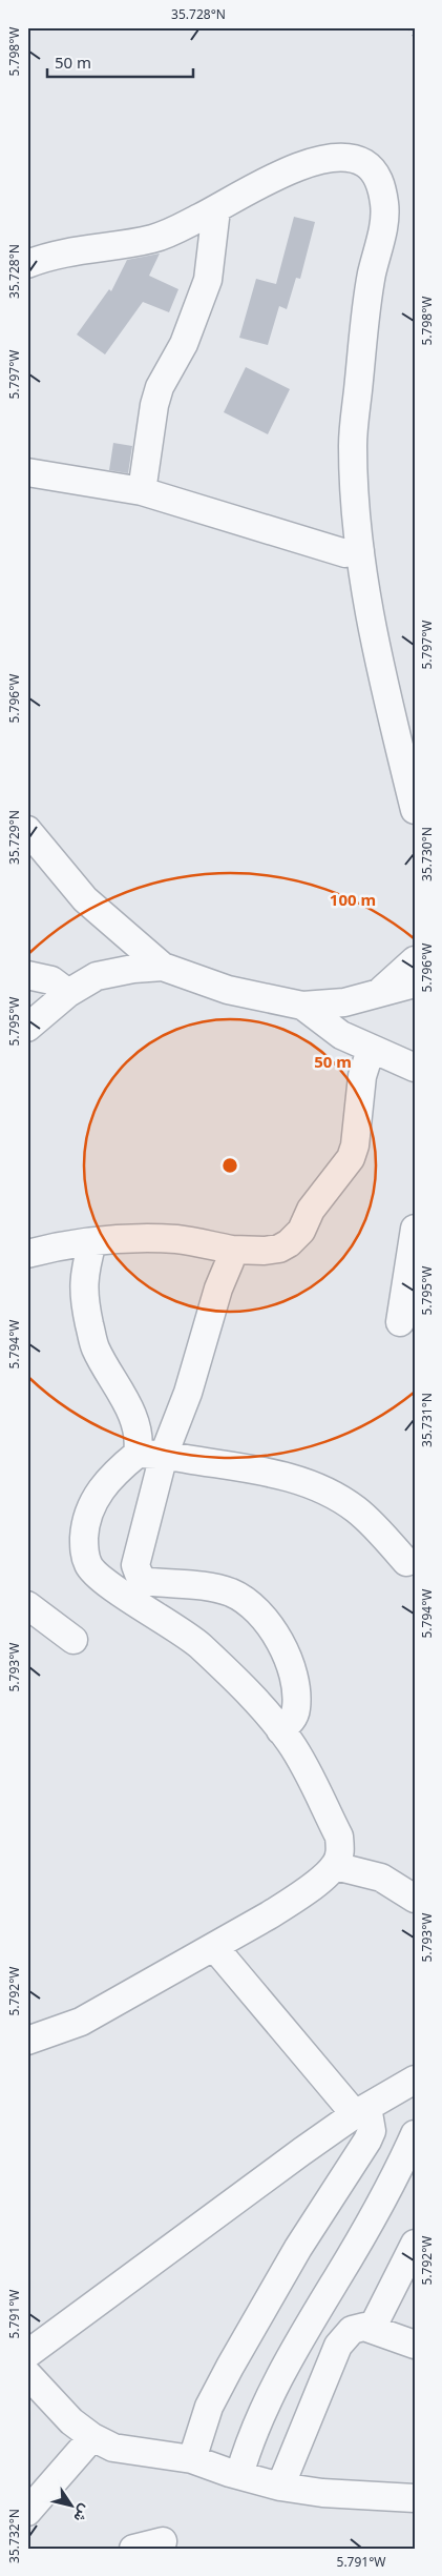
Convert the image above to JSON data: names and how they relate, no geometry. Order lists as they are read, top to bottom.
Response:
{
  "scale_bar": "50 m",
  "north": "bottom right",
  "coordinates": [
    "35.728°N",
    "5.798°W",
    "5.797°W",
    "5.796°W",
    "35.729°N",
    "35.730°N",
    "5.795°W",
    "5.794°W",
    "35.731°N",
    "5.793°W",
    "5.792°W",
    "5.791°W",
    "35.732°N"
  ],
  "rings": ["100 m", "50 m"]
}
